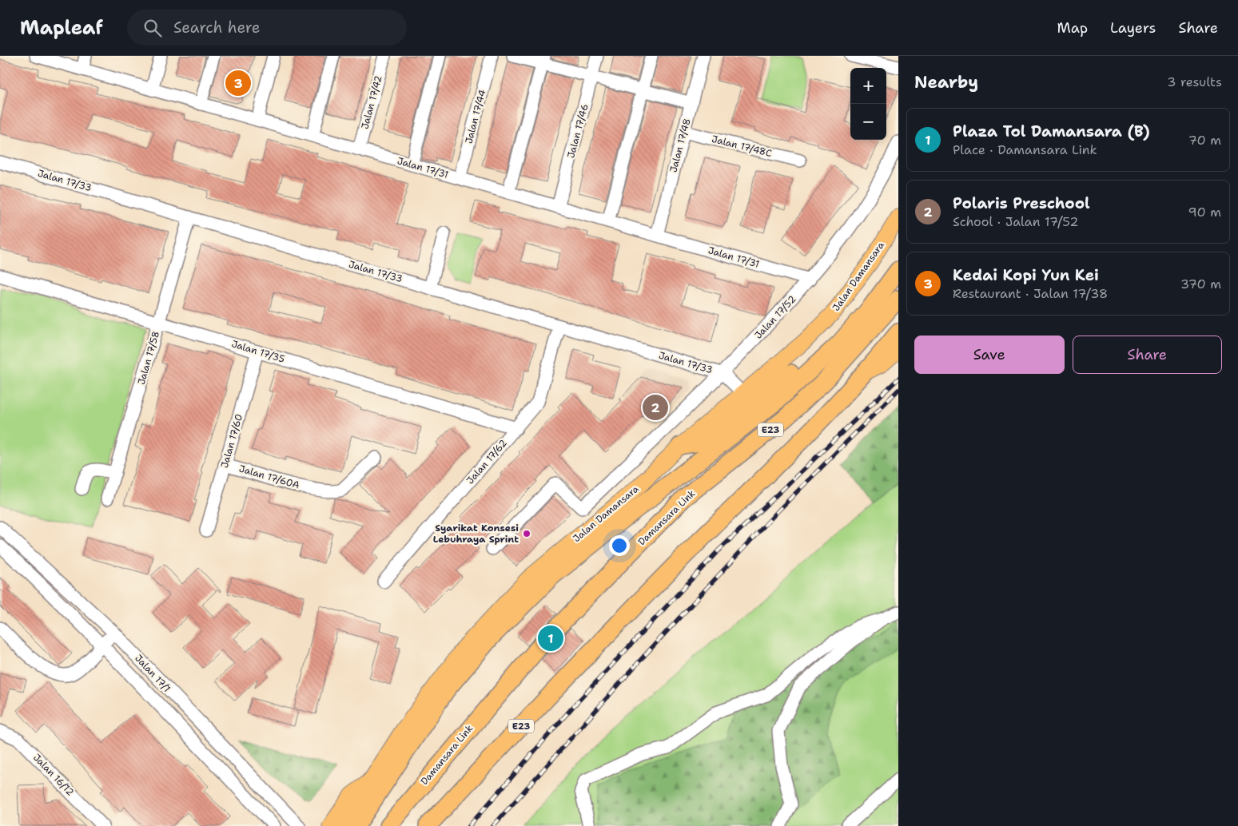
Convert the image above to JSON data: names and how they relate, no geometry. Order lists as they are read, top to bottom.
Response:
{
  "streets": {
    "highway": ["E23", "Damansara Link"],
    "main road": ["Jalan Damansara"],
    "street": [
      "Jalan 17/42",
      "Jalan 17/44",
      "Jalan 17/46",
      "Jalan 17/48",
      "Jalan 17/48C",
      "Jalan 17/31",
      "Jalan 17/33",
      "Jalan 17/52",
      "Jalan 17/35",
      "Jalan 17/58",
      "Jalan 17/60",
      "Jalan 17/62",
      "Jalan 17/60A",
      "Jalan 17/1",
      "Jalan 16/12"
    ]
  },
  "crossings": [
    ["Jalan 17/42", "Jalan 17/31"],
    ["Jalan 17/44", "Jalan 17/31"],
    ["Jalan 17/46", "Jalan 17/31"],
    ["Jalan 17/48", "Jalan 17/48C"],
    ["Jalan 17/48", "Jalan 17/31"],
    ["Jalan 17/31", "Jalan 17/52"],
    ["Jalan 17/33", "Jalan Damansara"],
    ["Jalan 17/33", "Jalan 17/52"],
    ["Jalan 17/33", "Jalan 17/58"],
    ["Jalan 17/33", "Jalan 17/62"],
    ["Jalan 17/35", "Jalan 17/58"],
    ["Jalan 17/35", "Jalan 17/60"],
    ["Jalan 17/35", "Jalan 17/62"],
    ["Jalan 17/60", "Jalan 17/60A"]
  ],
  "places": ["Syarikat Konsesi Lebuhraya Sprint"],
  "page": {
    "header": "Mapleaf",
    "search": "Search here",
    "nav": ["Map", "Layers", "Share"],
    "heading": ["Nearby", "3 results"],
    "map_buttons": ["+", "−"],
    "pins": ["3", "2", "1"],
    "list": [
      {
        "mark": "1",
        "name": "Plaza Tol Damansara (B)",
        "note": "Place · Damansara Link",
        "value": "70 m"
      },
      {
        "mark": "2",
        "name": "Polaris Preschool",
        "note": "School · Jalan 17/52",
        "value": "90 m"
      },
      {
        "mark": "3",
        "name": "Kedai Kopi Yun Kei",
        "note": "Restaurant · Jalan 17/38",
        "value": "370 m"
      }
    ],
    "buttons": ["Save", "Share"]
  }
}
